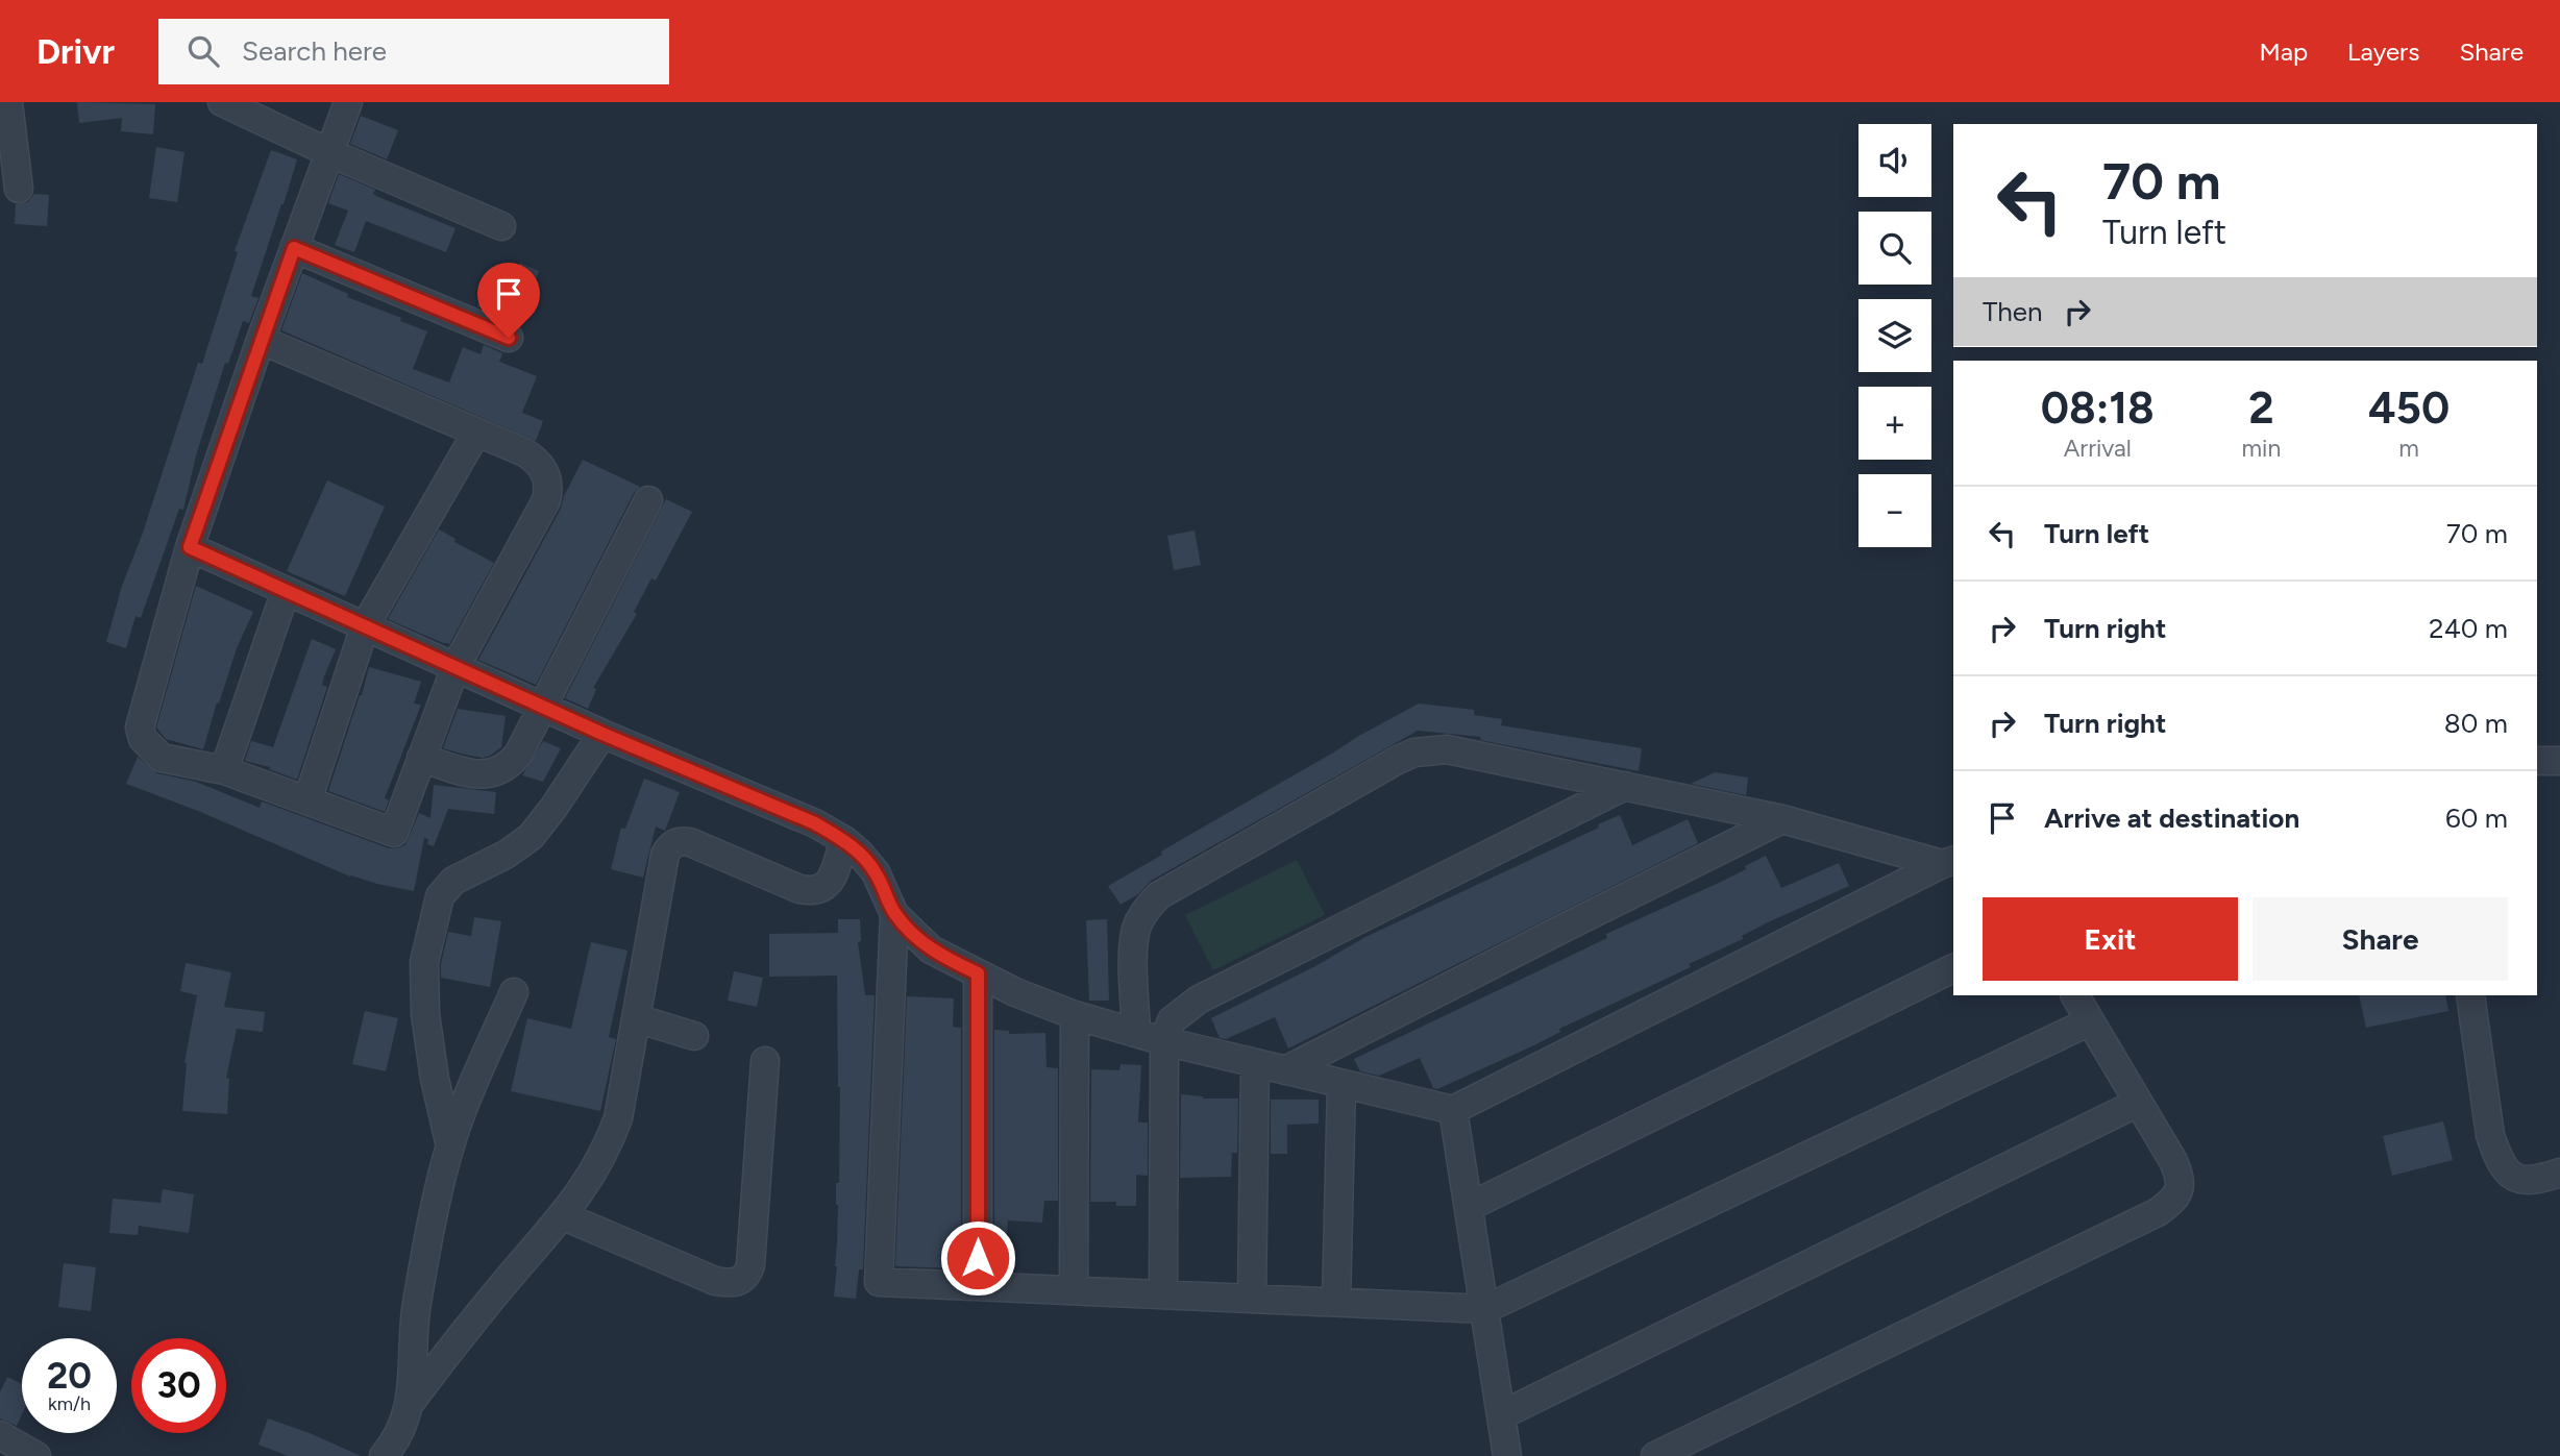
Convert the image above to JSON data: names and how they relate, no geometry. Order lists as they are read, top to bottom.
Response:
{
  "page": {
    "header": "Drivr",
    "search": "Search here",
    "nav": ["Map", "Layers", "Share"],
    "map_buttons": ["+", "−"],
    "turn": ["70 m", "Turn left"],
    "then": "Then",
    "eta": [
      "08:18",
      "Arrival",
      "2",
      "min",
      "450",
      "m"
    ],
    "list": [
      {
        "name": "Turn left",
        "value": "70 m"
      },
      {
        "name": "Turn right",
        "value": "240 m"
      },
      {
        "name": "Turn right",
        "value": "80 m"
      },
      {
        "name": "Arrive at destination",
        "value": "60 m"
      }
    ],
    "buttons": ["Exit", "Share"],
    "speed": "20 km/h",
    "limit": "30"
  }
}
